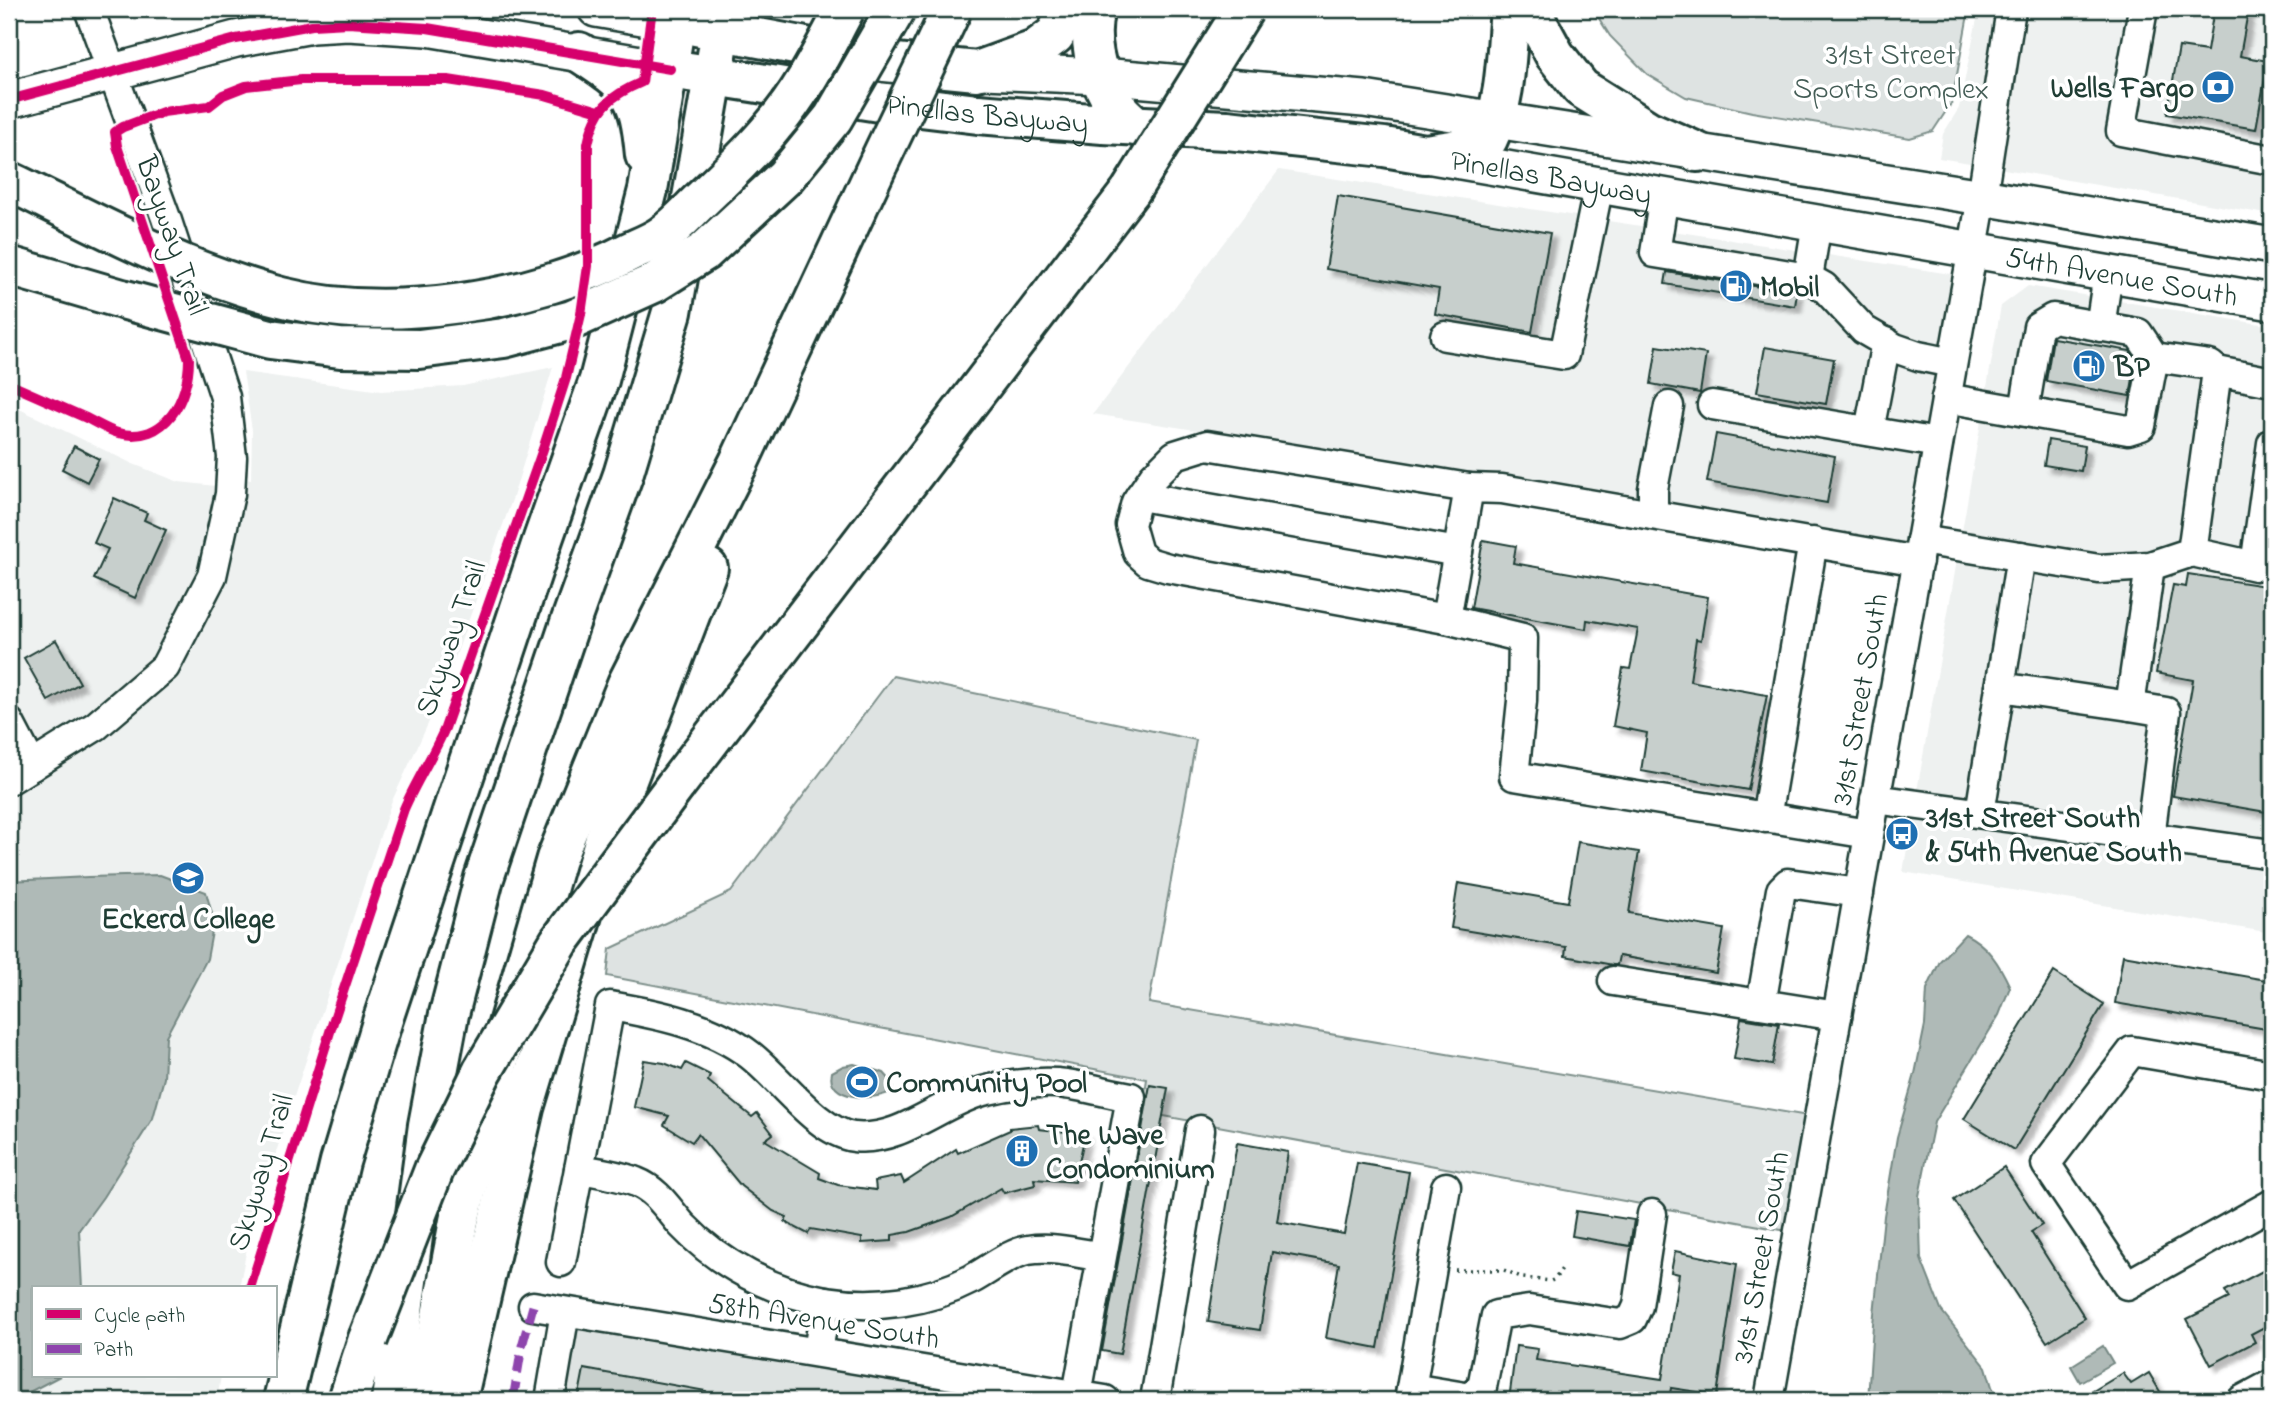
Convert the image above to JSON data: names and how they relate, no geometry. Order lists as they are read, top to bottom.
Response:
{
  "streets": {
    "highway": ["Pinellas Bayway"],
    "main road": ["54th Avenue South"],
    "street": ["31st Street South", "58th Avenue South"],
    "cycle path": ["Bayway Trail", "Skyway Trail"]
  },
  "crossings": [
    ["Pinellas Bayway", "54th Avenue South"],
    ["Pinellas Bayway", "31st Street South"],
    ["54th Avenue South", "31st Street South"]
  ],
  "parks": ["31st Street Sports Complex"],
  "places": {
    "bank": ["Wells Fargo"],
    "fuel station": ["Mobil", "BP"],
    "bus stop": ["31st Street South & 54th Avenue South"],
    "school or university": ["Eckerd College"],
    "sports": ["Community Pool"],
    "building": ["The Wave Condominium"]
  },
  "legend": ["Cycle path", "Path"]
}
